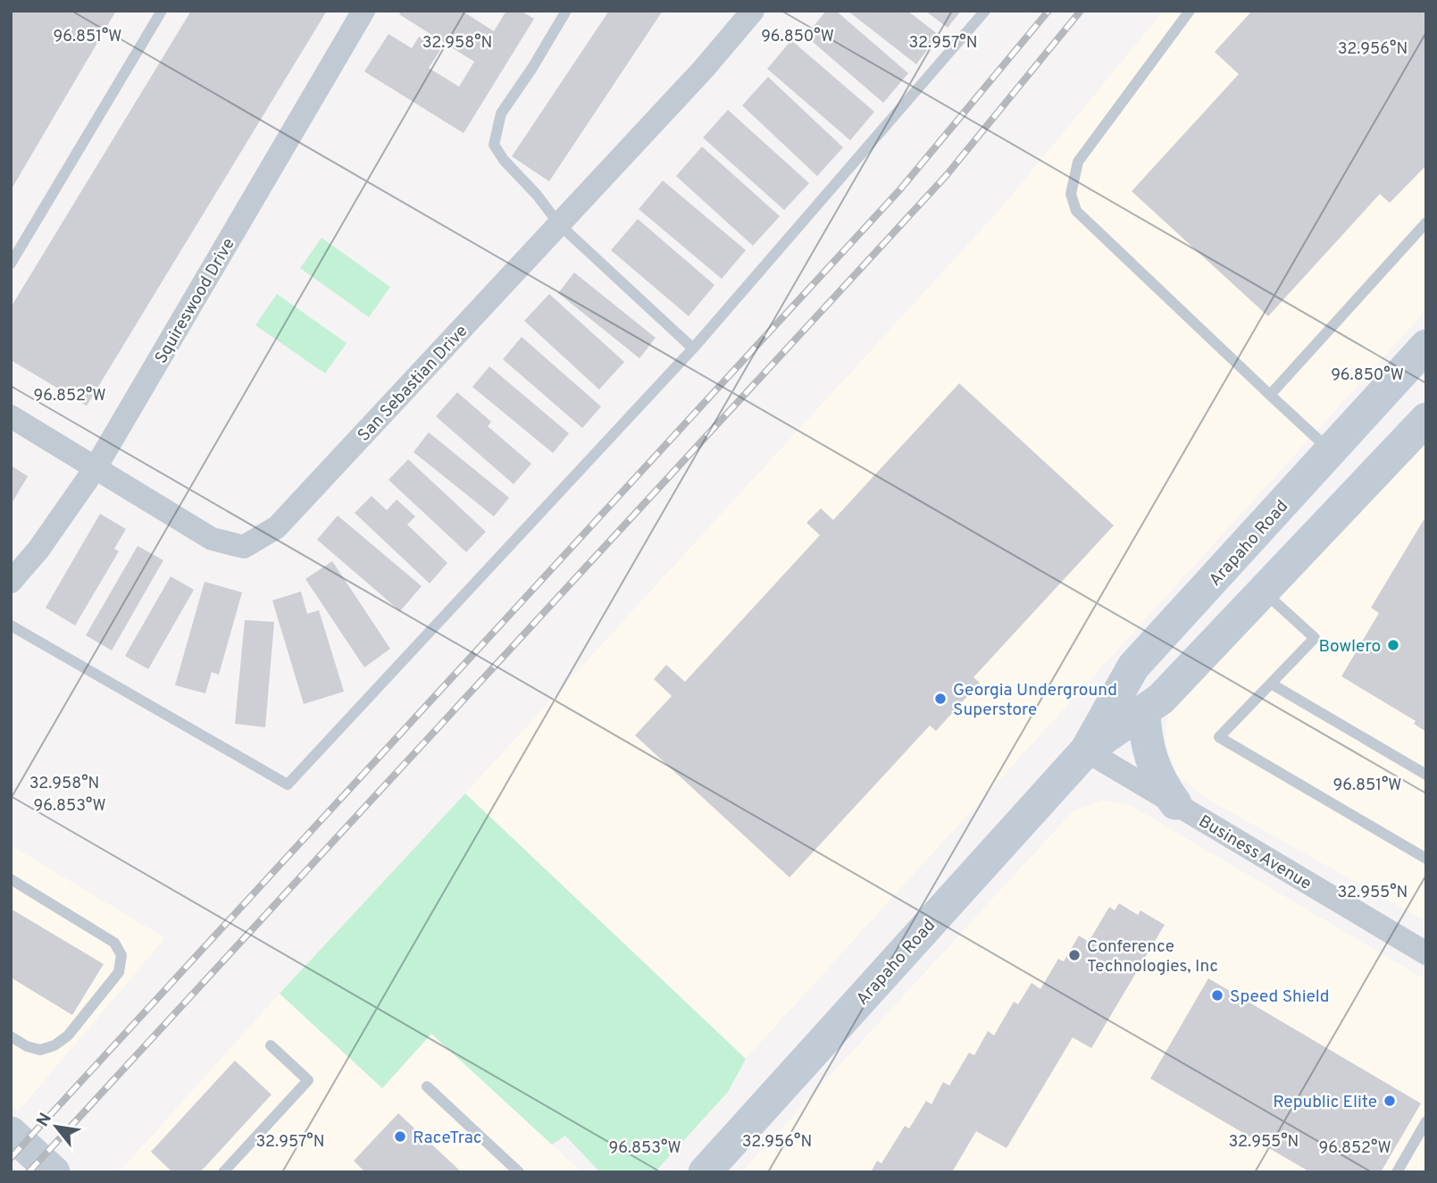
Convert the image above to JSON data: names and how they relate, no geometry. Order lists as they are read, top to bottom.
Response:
{
  "streets": {
    "main road": ["Arapaho Road"],
    "street": ["Squireswood Drive", "San Sebastian Drive", "Business Avenue"]
  },
  "crossings": [
    ["Squireswood Drive", "San Sebastian Drive"],
    ["Arapaho Road", "Business Avenue"]
  ],
  "places": [
    "Bowlero",
    "Georgia Underground Superstore",
    "Conference Technologies, Inc",
    "Speed Shield",
    "Republic Elite",
    "RaceTrac"
  ],
  "north": "top left",
  "coordinates": [
    "96.851°W",
    "96.850°W",
    "32.958°N",
    "32.957°N",
    "32.956°N",
    "96.852°W",
    "96.853°W",
    "32.955°N"
  ]
}
